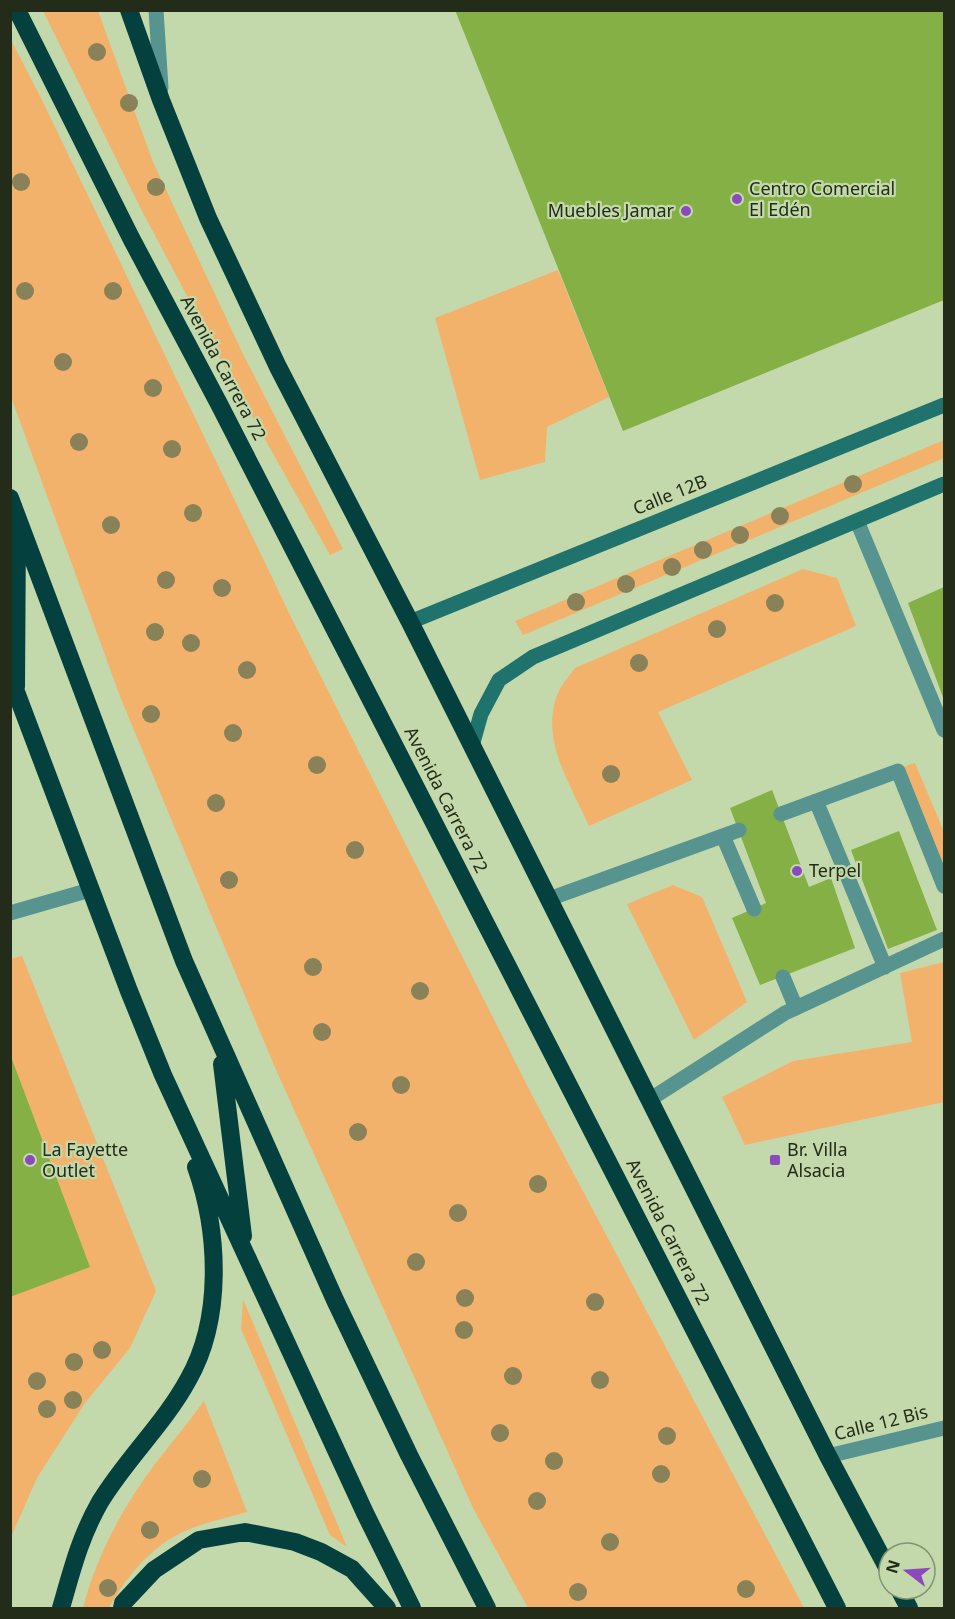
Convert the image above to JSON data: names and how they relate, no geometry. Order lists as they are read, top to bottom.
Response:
{
  "streets": {
    "highway": ["Avenida Carrera 72"],
    "street": ["Calle 12B", "Calle 12 Bis"]
  },
  "places": {
    "other": [
      "Centro Comercial El Edén",
      "Muebles Jamar",
      "Terpel",
      "La Fayette Outlet"
    ],
    "transit": ["Br. Villa Alsacia"]
  },
  "north": "left"
}
